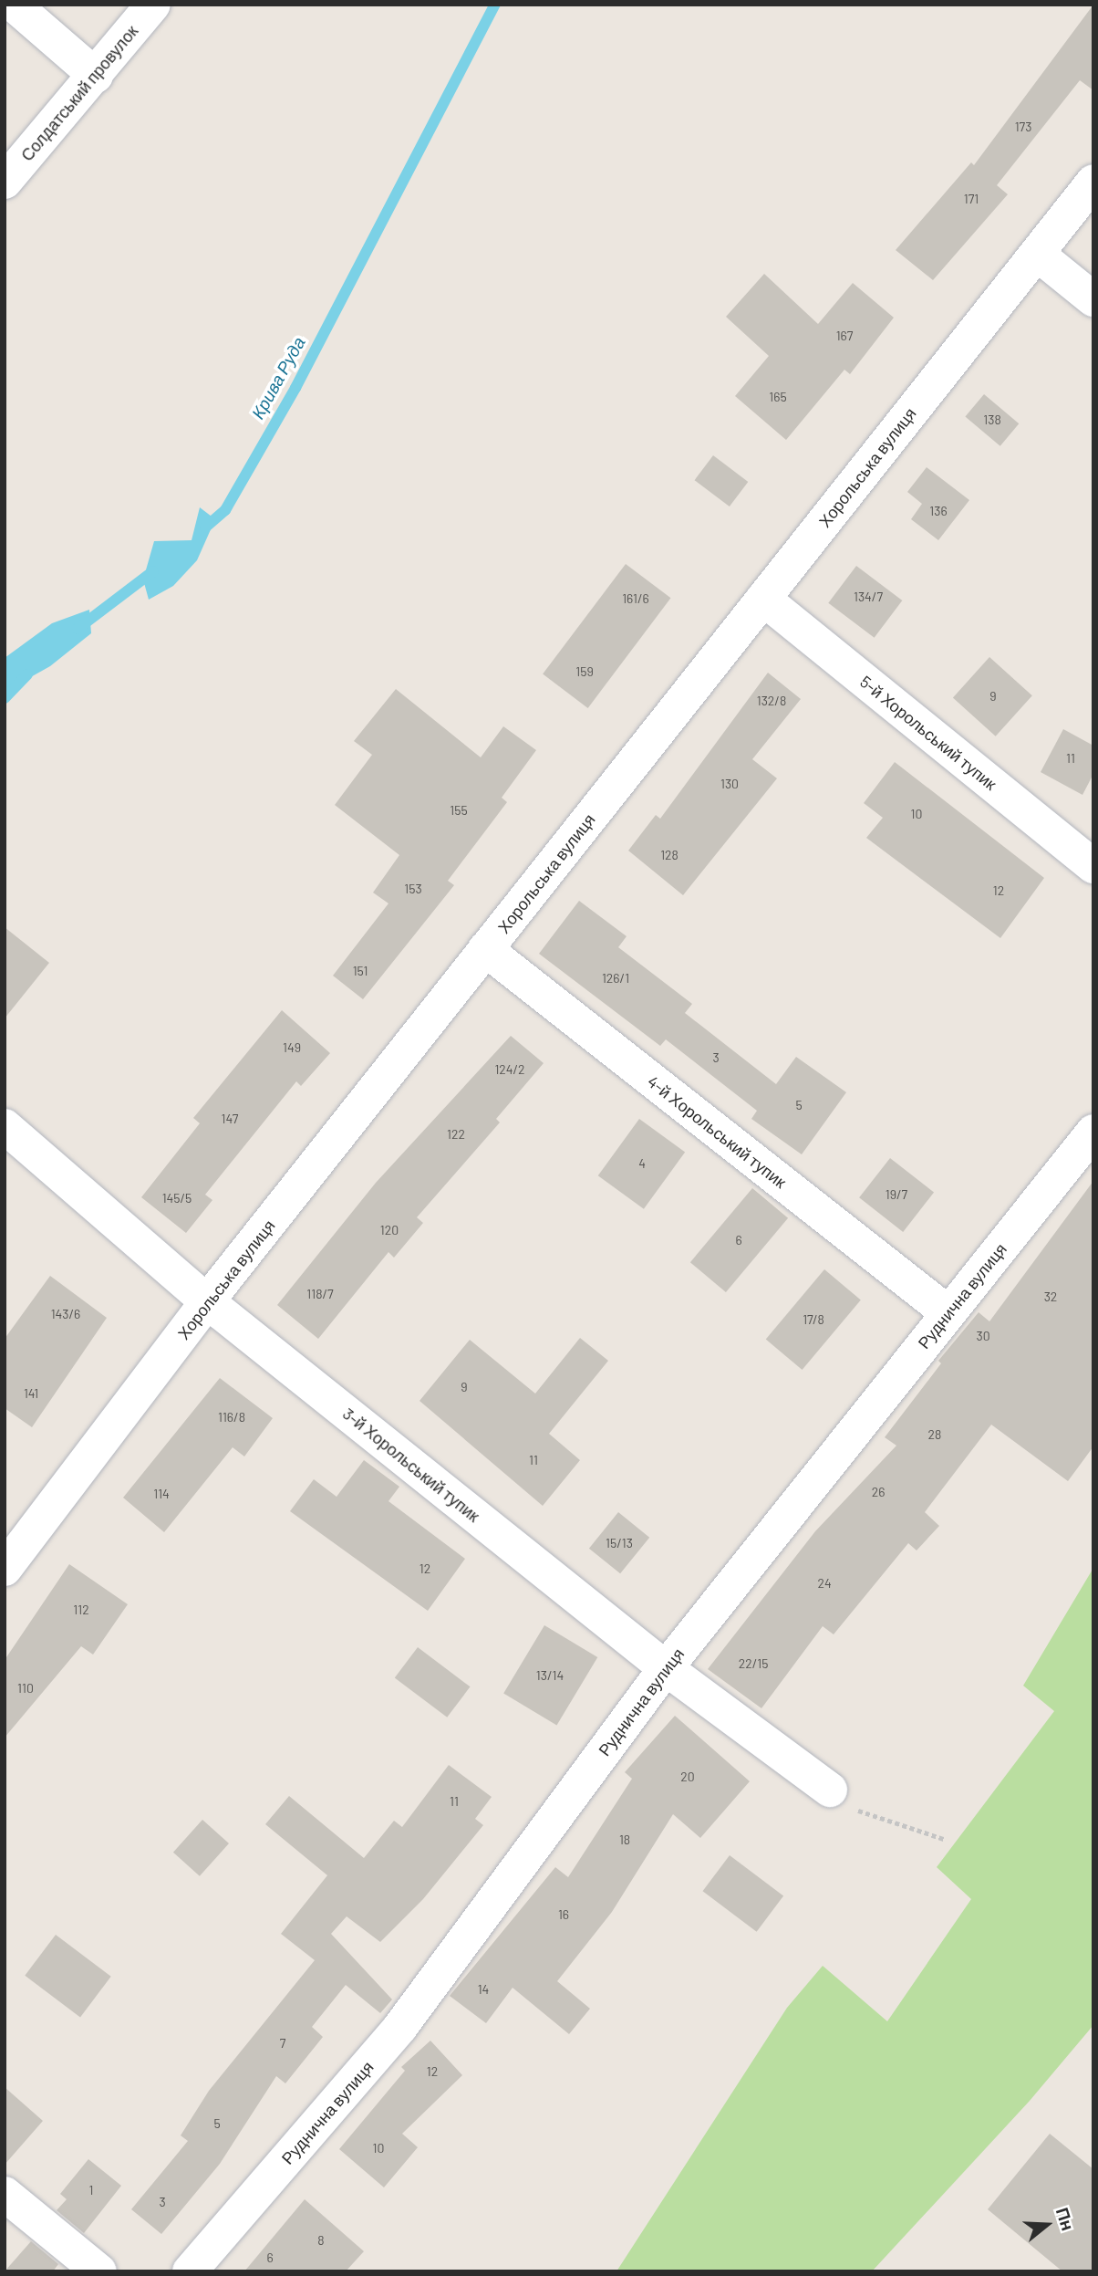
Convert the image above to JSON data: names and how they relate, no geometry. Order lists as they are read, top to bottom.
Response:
{
  "streets": {
    "street": [
      "Солдатський провулок",
      "Хорольська вулиця",
      "5-й Хорольський тупик",
      "4-й Хорольський тупик",
      "Руднична вулиця",
      "3-й Хорольський тупик"
    ]
  },
  "crossings": [
    ["Хорольська вулиця", "5-й Хорольський тупик"],
    ["Хорольська вулиця", "4-й Хорольський тупик"],
    ["Хорольська вулиця", "3-й Хорольський тупик"],
    ["4-й Хорольський тупик", "Руднична вулиця"],
    ["Руднична вулиця", "3-й Хорольський тупик"]
  ],
  "water": ["Крива Руда"],
  "house_numbers": [
    "173",
    "171",
    "167",
    "165",
    "138",
    "136",
    "134/7",
    "161/6",
    "159",
    "9",
    "132/8",
    "11",
    "130",
    "155",
    "10",
    "128",
    "153",
    "12",
    "151",
    "126/1",
    "149",
    "3",
    "124/2",
    "5",
    "147",
    "122",
    "4",
    "19/7",
    "145/5",
    "120",
    "6",
    "118/7",
    "32",
    "143/6",
    "17/8",
    "30",
    "9",
    "141",
    "116/8",
    "28",
    "11",
    "26",
    "114",
    "15/13",
    "12",
    "24",
    "112",
    "22/15",
    "13/14",
    "110",
    "20",
    "11",
    "18",
    "16",
    "14",
    "7",
    "12",
    "5",
    "10",
    "1",
    "3",
    "8",
    "6"
  ],
  "north": "right"
}
